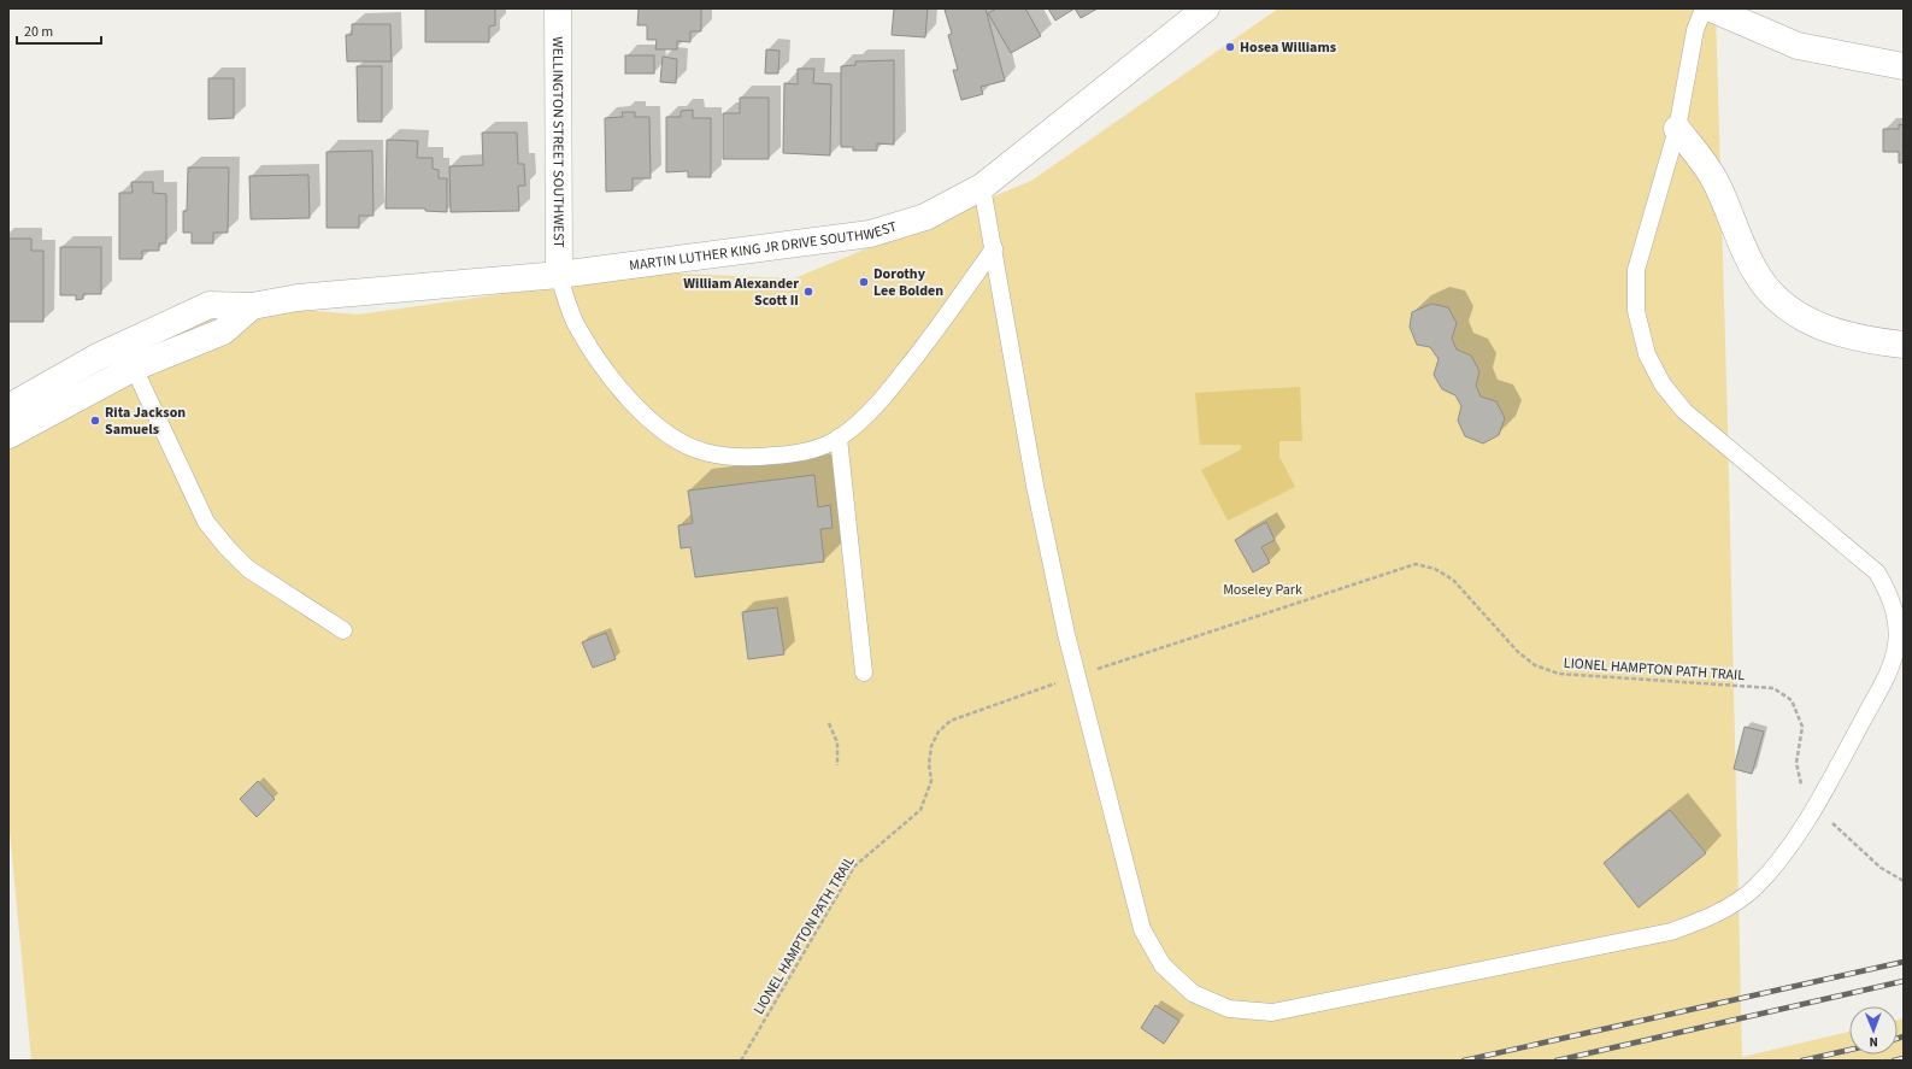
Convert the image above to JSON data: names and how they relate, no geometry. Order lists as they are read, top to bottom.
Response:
{
  "streets": {
    "main road": ["WELLINGTON STREET SOUTHWEST", "MARTIN LUTHER KING JR DRIVE SOUTHWEST"],
    "path": ["LIONEL HAMPTON PATH TRAIL"]
  },
  "crossings": [
    ["WELLINGTON STREET SOUTHWEST", "MARTIN LUTHER KING JR DRIVE SOUTHWEST"]
  ],
  "parks": ["Moseley Park"],
  "places": [
    "Hosea Williams",
    "Dorothy Lee Bolden",
    "William Alexander Scott II",
    "Rita Jackson Samuels"
  ],
  "scale_bar": "20 m",
  "north": "bottom"
}
